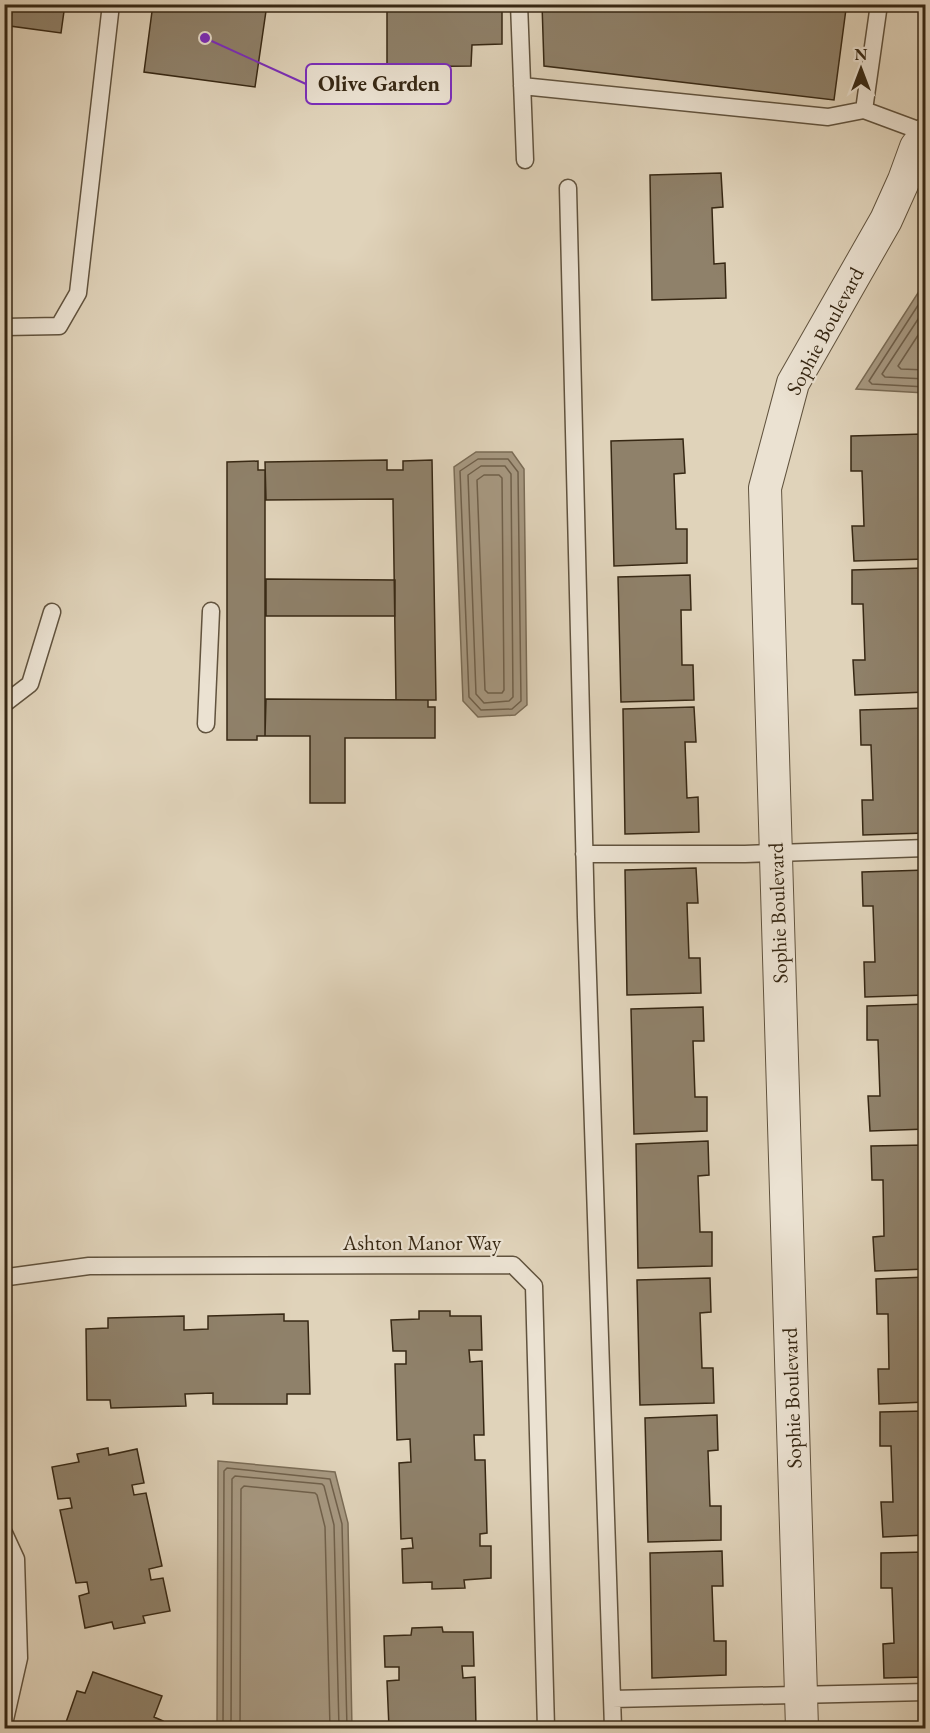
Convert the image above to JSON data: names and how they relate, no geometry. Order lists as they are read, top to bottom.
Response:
{
  "streets": {
    "street": ["Sophie Boulevard"],
    "lane": ["Ashton Manor Way"]
  },
  "places": ["Olive Garden"],
  "north": "top"
}
